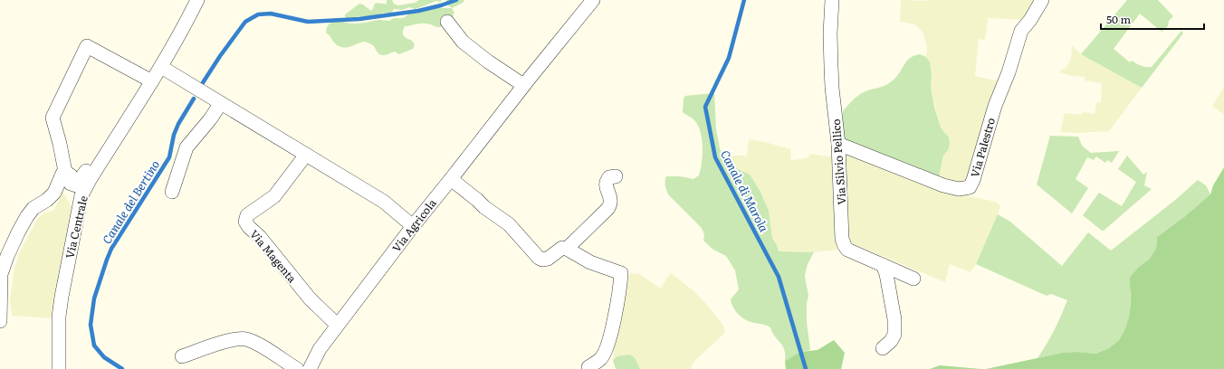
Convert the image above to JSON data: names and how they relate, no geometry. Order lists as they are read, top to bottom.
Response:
{
  "streets": {
    "street": [
      "Via Palestro",
      "Via Silvio Pellico",
      "Via Agricola",
      "Via Centrale",
      "Via Magenta"
    ]
  },
  "crossings": [
    ["Via Palestro", "Via Silvio Pellico"],
    ["Via Agricola", "Via Magenta"]
  ],
  "water": ["Canale di Marola", "Canale del Bertino"],
  "scale_bar": "50 m"
}
